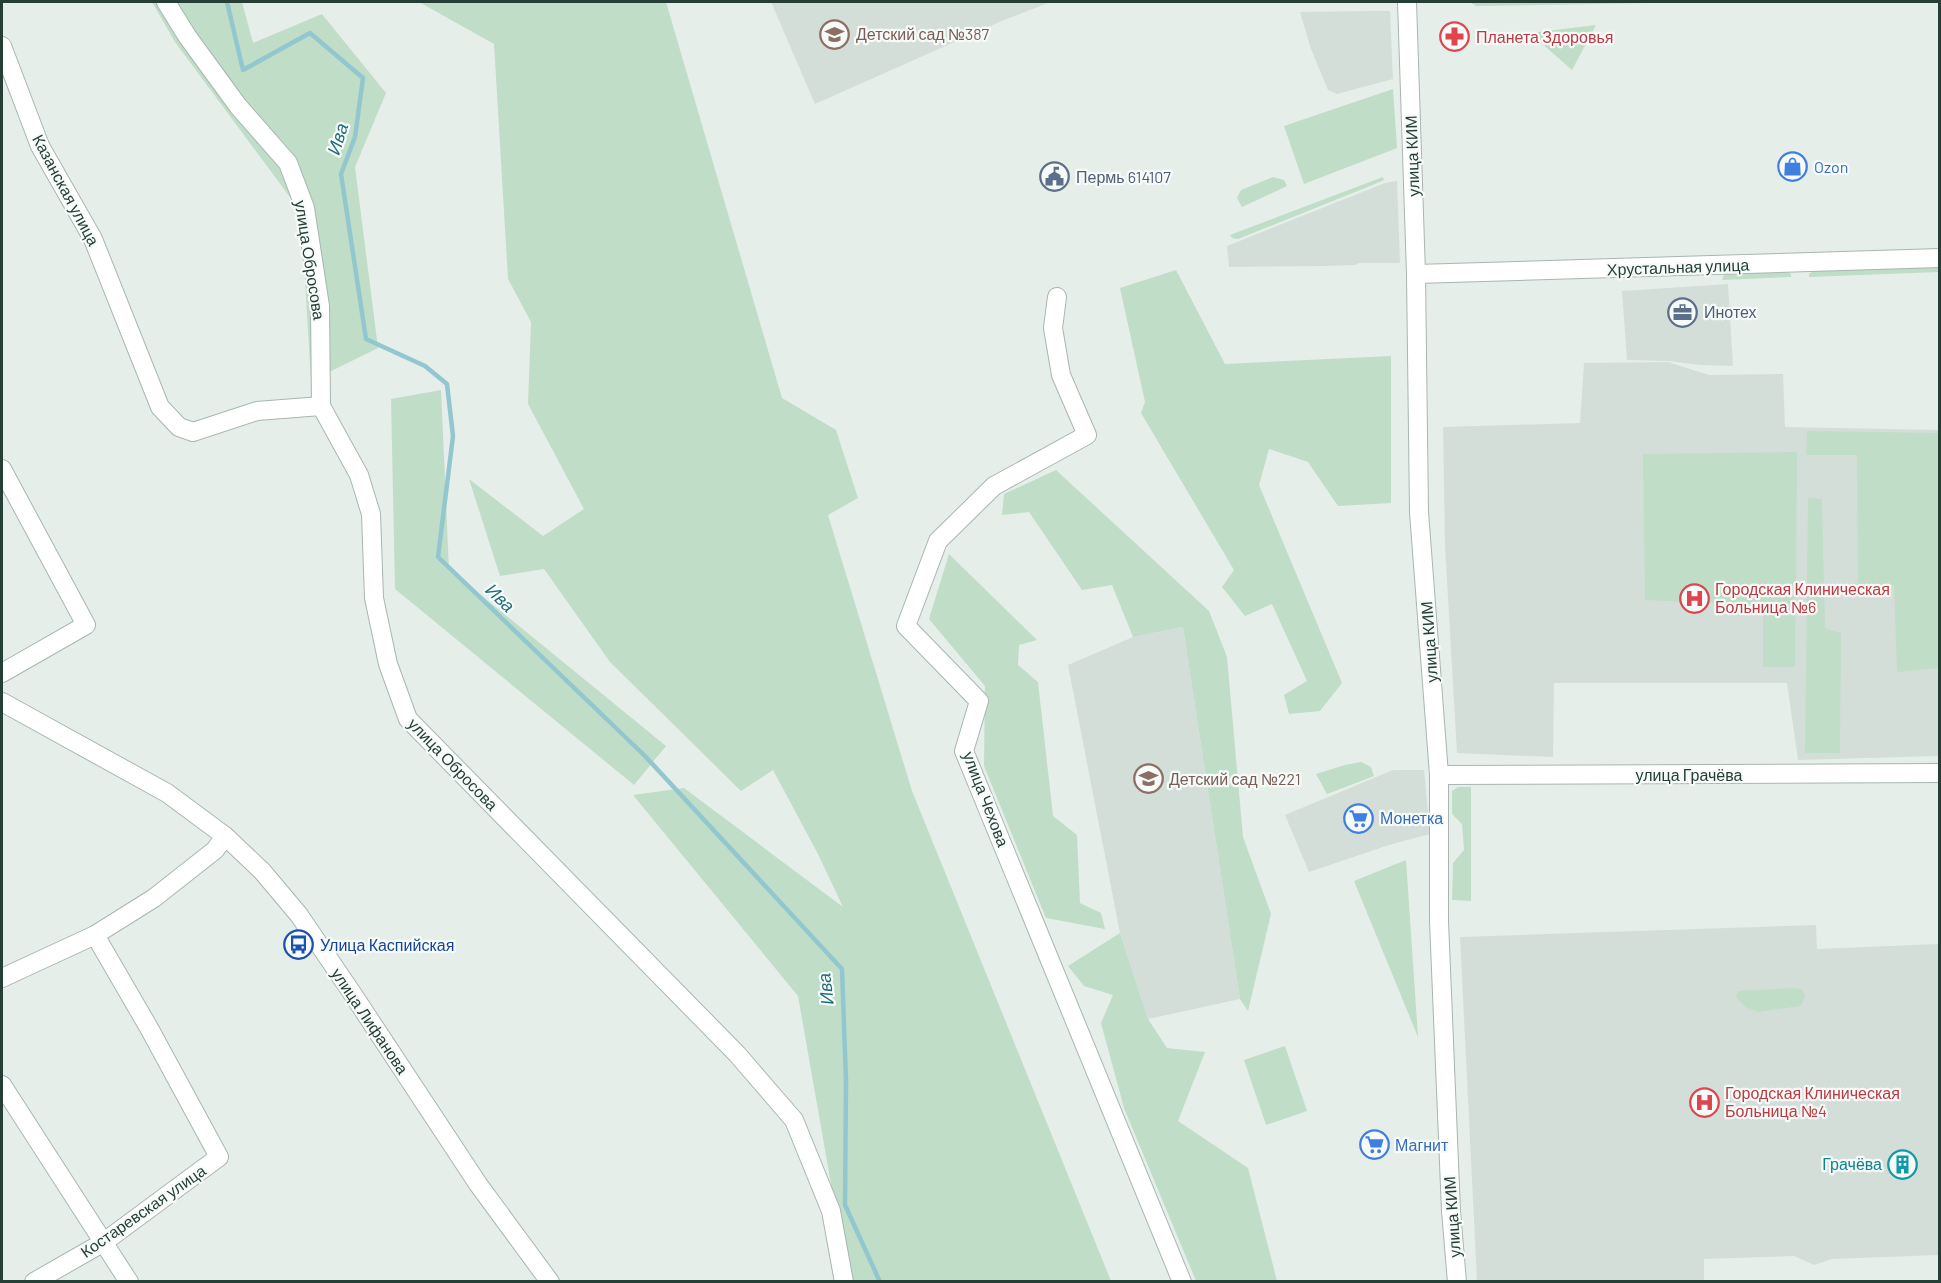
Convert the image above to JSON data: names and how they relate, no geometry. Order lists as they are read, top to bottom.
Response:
{
  "streets": {
    "street": [
      "улица КИМ",
      "Казанская улица",
      "улица Обросова",
      "Хрустальная улица",
      "улица Грачёва",
      "улица Чехова",
      "улица Лифанова",
      "Костаревская улица"
    ]
  },
  "crossings": [
    ["улица КИМ", "Хрустальная улица"],
    ["улица КИМ", "улица Грачёва"],
    ["Казанская улица", "улица Обросова"]
  ],
  "water": ["Ива"],
  "places": {
    "school or university": ["Детский сад №387", "Детский сад №221"],
    "pharmacy": ["Планета Здоровья"],
    "shop": ["Ozon"],
    "public building": ["Пермь 614107"],
    "office": ["Инотех"],
    "hospital": ["Городская Клиническая Больница №6", "Городская Клиническая Больница №4"],
    "supermarket": ["Монетка", "Магнит"],
    "bus stop": ["Улица Каспийская"],
    "building": ["Грачёва"]
  }
}
